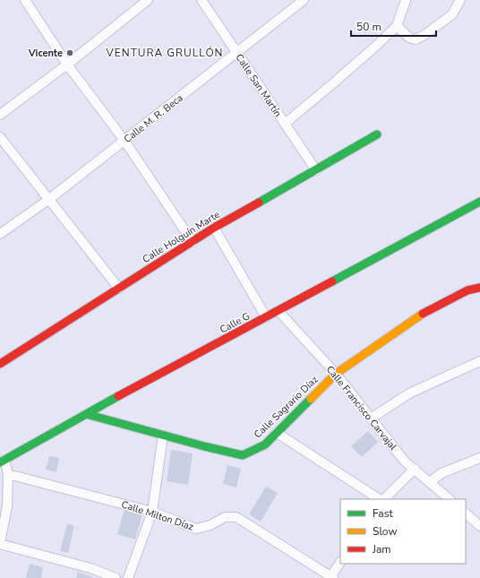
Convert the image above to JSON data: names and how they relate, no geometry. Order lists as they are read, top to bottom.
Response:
{
  "streets": {
    "street": [
      "Calle San Martín",
      "Calle M. R. Beca",
      "Calle Holguín Marte",
      "Calle G",
      "Calle Sagrario Díaz",
      "Calle Francisco Carvajal",
      "Calle Milton Díaz"
    ]
  },
  "crossings": [
    ["Calle San Martín", "Calle M. R. Beca"],
    ["Calle San Martín", "Calle Holguín Marte"],
    ["Calle G", "Calle Sagrario Díaz"],
    ["Calle G", "Calle Francisco Carvajal"],
    ["Calle Sagrario Díaz", "Calle Francisco Carvajal"]
  ],
  "districts": ["VENTURA GRULLÓN"],
  "places": ["Vicente"],
  "legend": ["Fast", "Slow", "Jam"],
  "scale_bar": "50 m"
}
